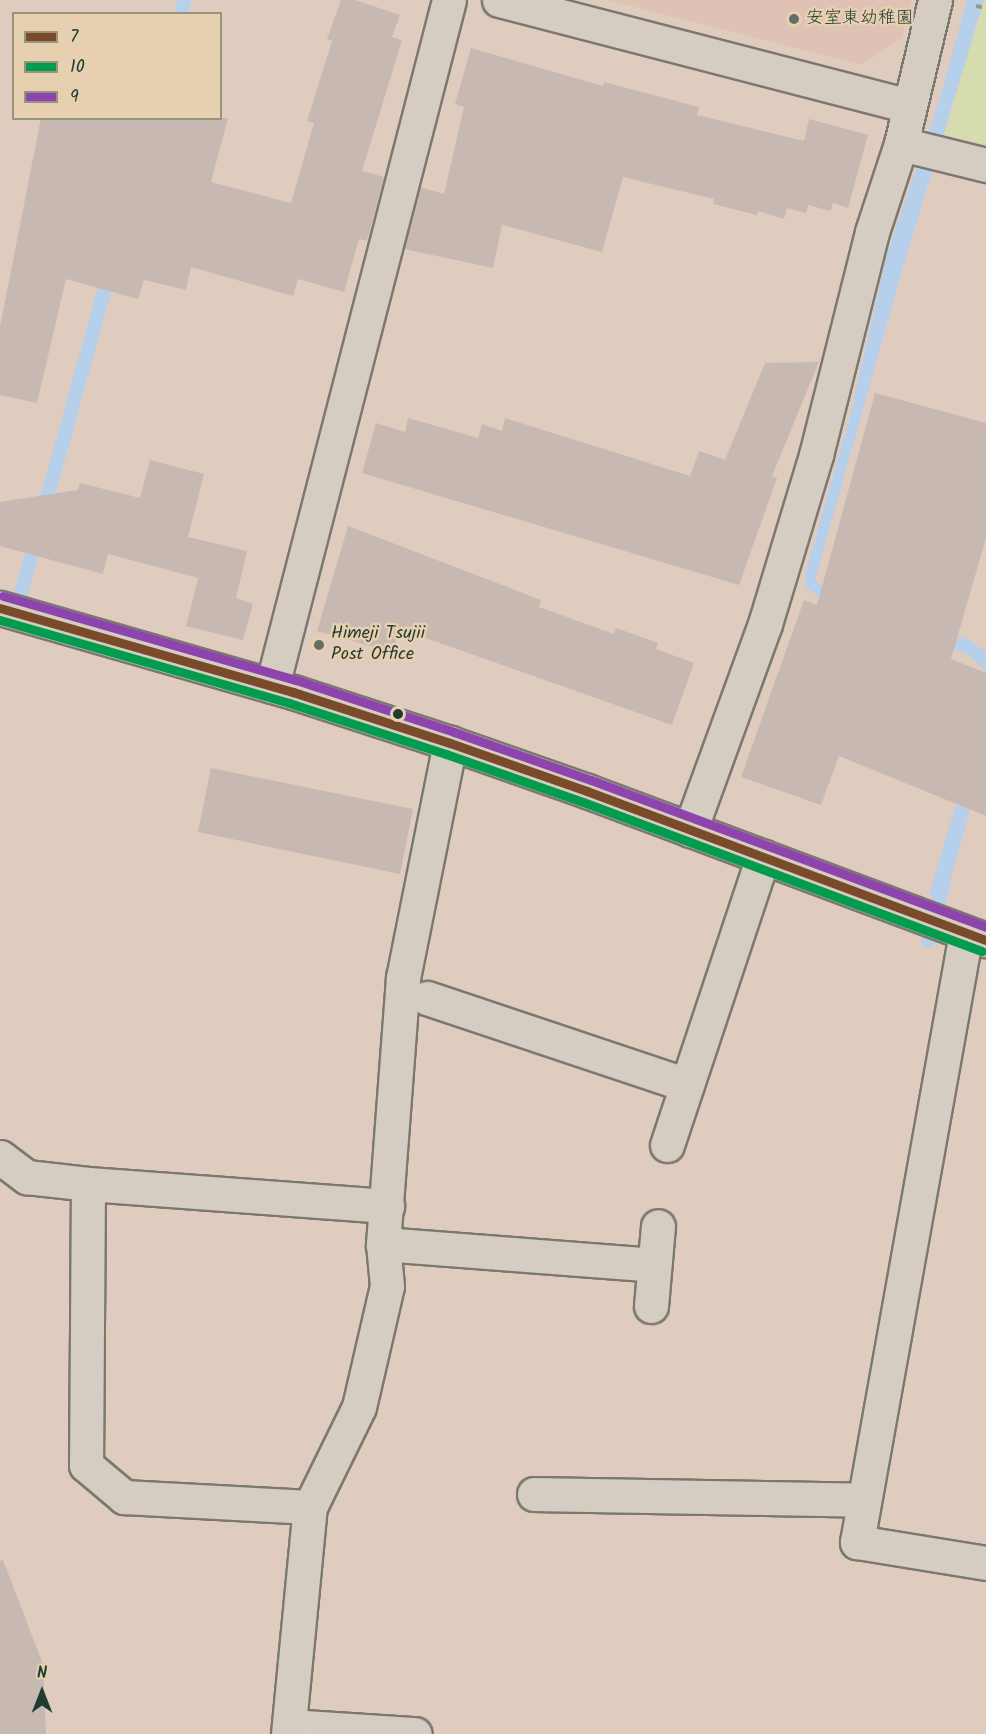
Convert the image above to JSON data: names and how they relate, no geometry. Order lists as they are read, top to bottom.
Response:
{
  "places": ["安室東幼稚園", "Himeji Tsujii Post Office"],
  "lines": ["transit line 9", "transit line 7", "transit line 10"],
  "legend": ["7", "10", "9"],
  "north": "top"
}
